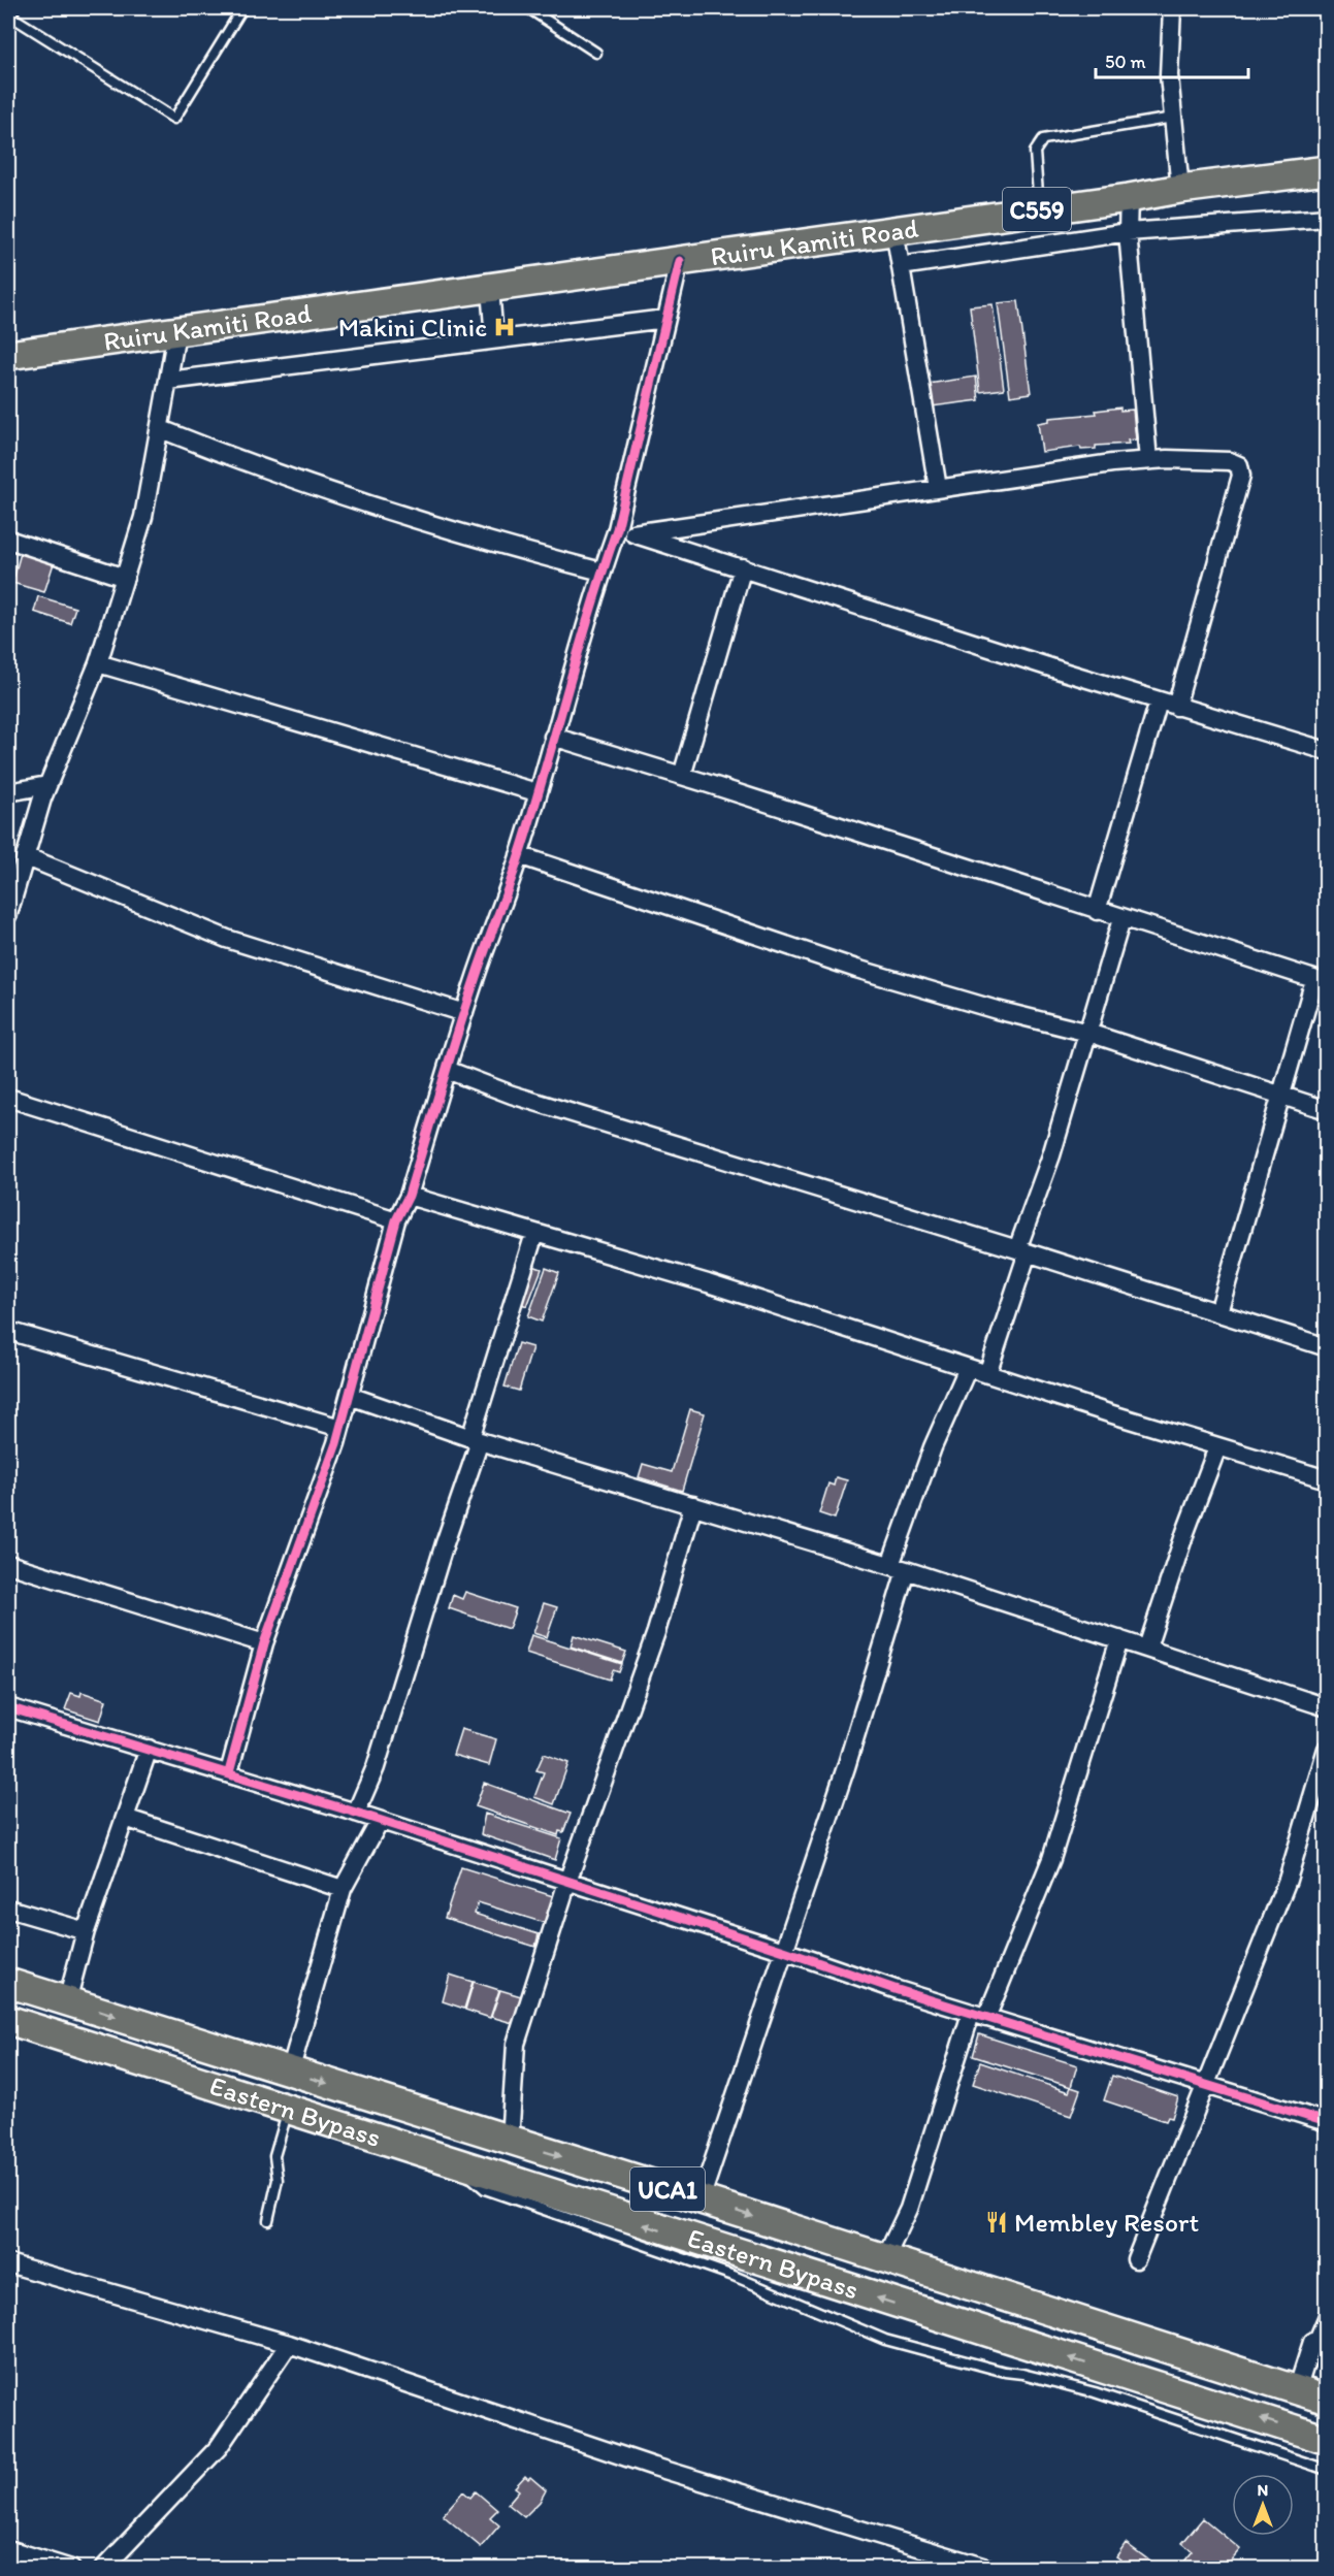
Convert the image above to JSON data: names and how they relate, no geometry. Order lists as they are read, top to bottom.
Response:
{
  "streets": {
    "main road": [
      "C559",
      "Ruiru Kamiti Road",
      "Eastern Bypass",
      "UCA1"
    ]
  },
  "places": {
    "hospital": ["Makini Clinic"],
    "restaurant": ["Membley Resort"]
  },
  "scale_bar": "50 m",
  "north": "top"
}
